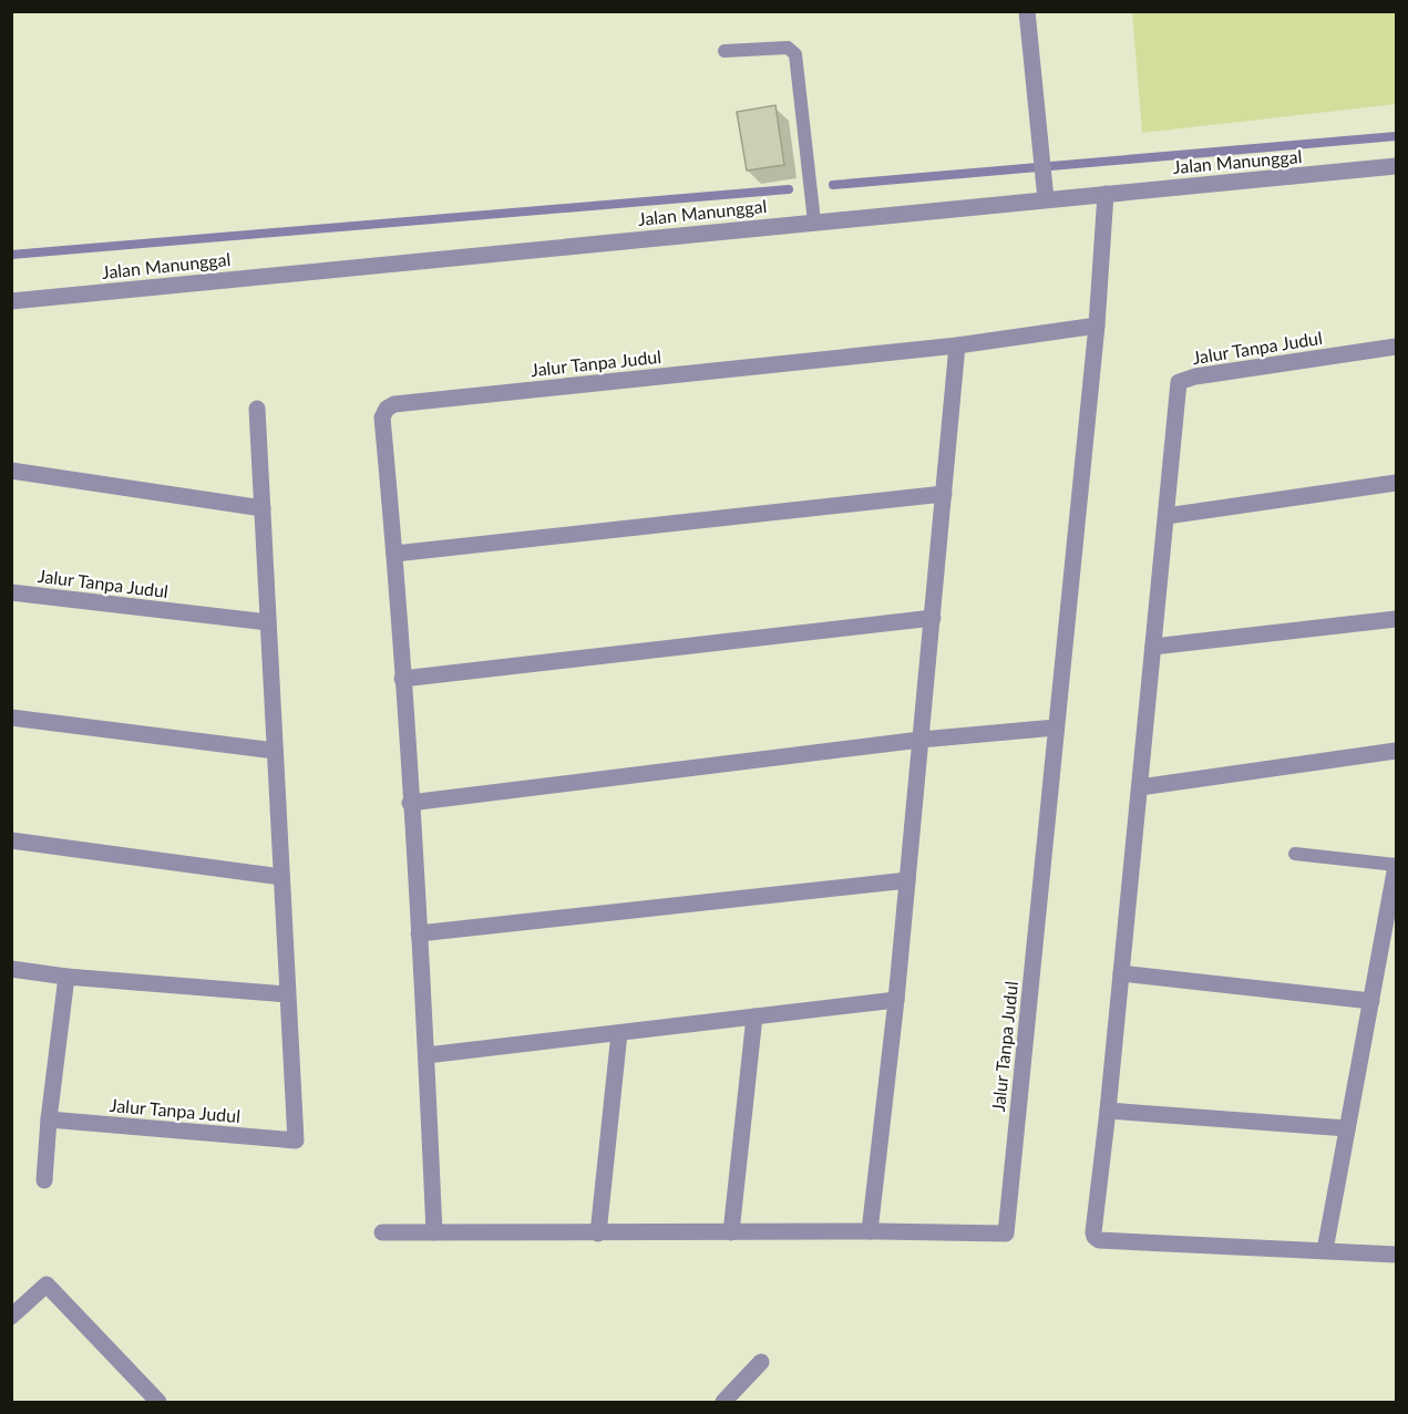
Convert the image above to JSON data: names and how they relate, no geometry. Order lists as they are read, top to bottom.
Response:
{
  "streets": {
    "street": ["Jalan Manunggal", "Jalur Tanpa Judul"]
  },
  "crossings": [
    ["Jalan Manunggal", "Jalur Tanpa Judul"]
  ]
}
